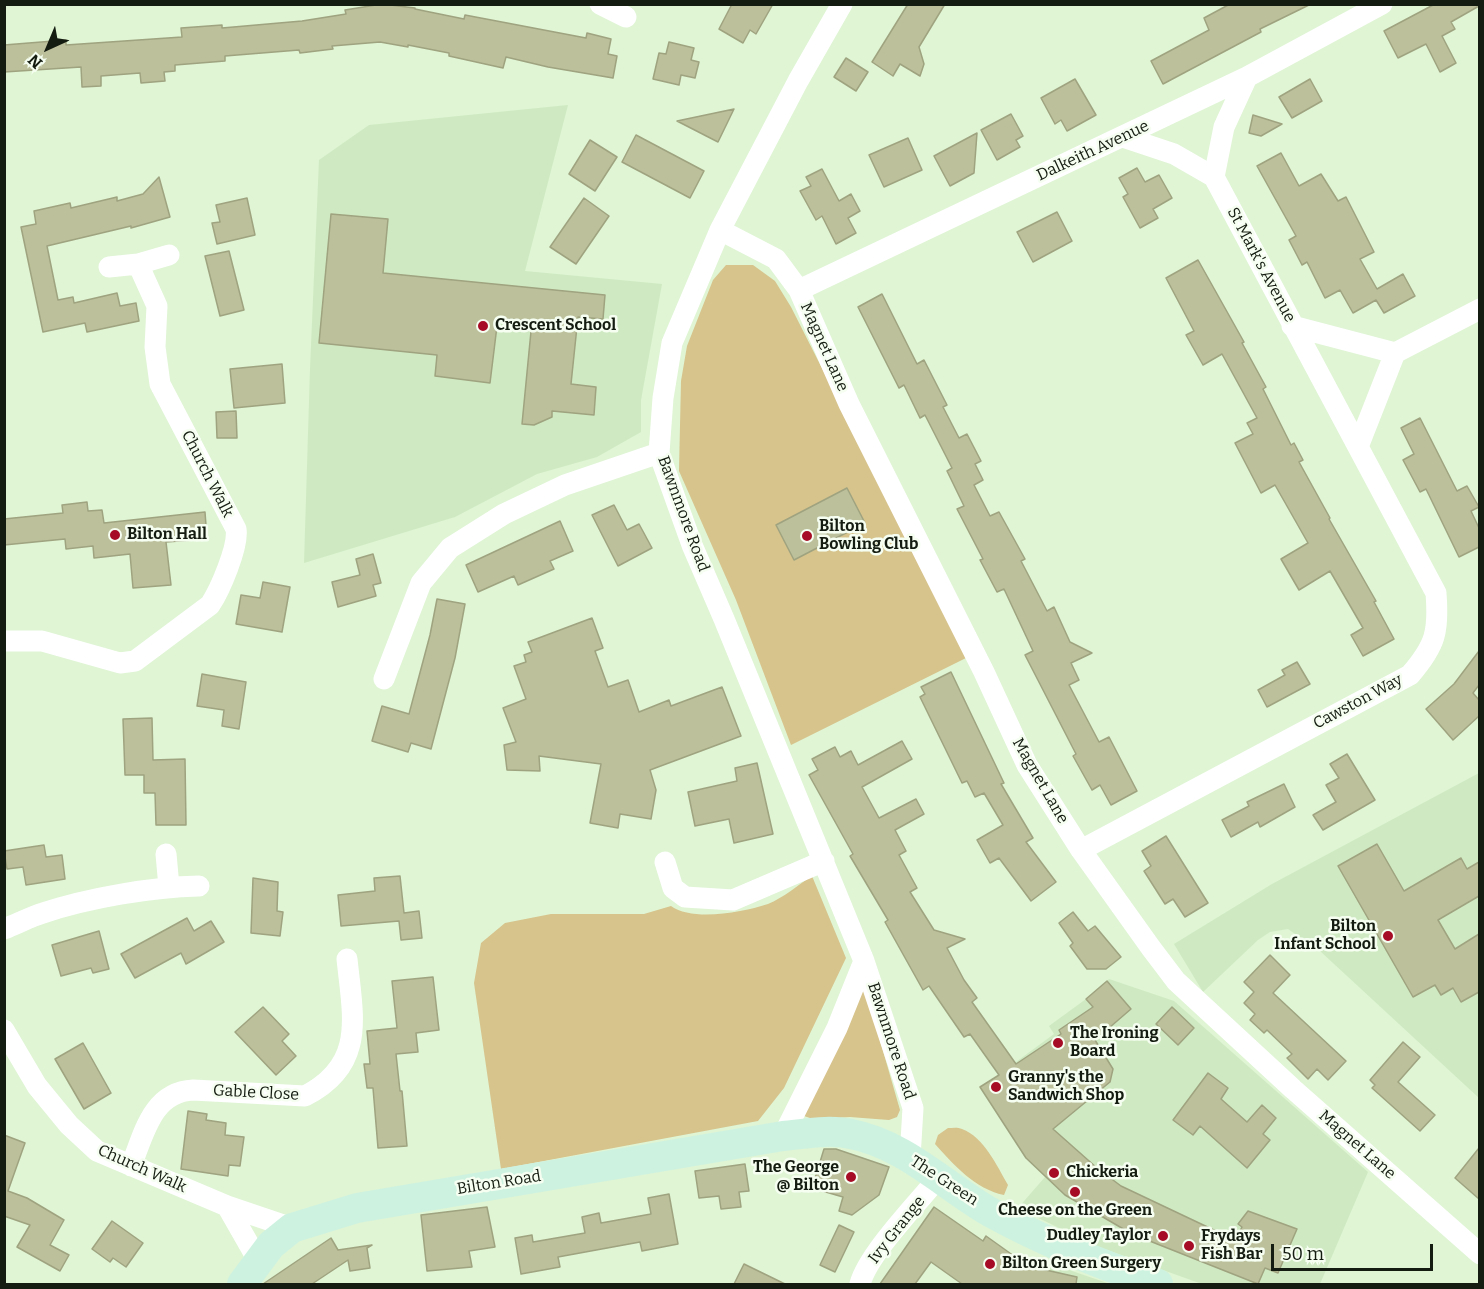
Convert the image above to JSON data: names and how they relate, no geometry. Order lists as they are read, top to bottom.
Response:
{
  "streets": {
    "main road": ["The Green", "Bilton Road"],
    "street": [
      "Dalkeith Avenue",
      "St Mark's Avenue",
      "Magnet Lane",
      "Church Walk",
      "Bawnmore Road",
      "Cawston Way",
      "Gable Close",
      "Ivy Grange"
    ]
  },
  "crossings": [
    ["Dalkeith Avenue", "Magnet Lane"],
    ["St Mark's Avenue", "Cawston Way"],
    ["Magnet Lane", "Bawnmore Road"],
    ["Magnet Lane", "Cawston Way"],
    ["Church Walk", "Gable Close"],
    ["Church Walk", "Bilton Road"],
    ["Bawnmore Road", "The Green"],
    ["Bawnmore Road", "Bilton Road"],
    ["The Green", "Bilton Road"],
    ["The Green", "Ivy Grange"]
  ],
  "places": [
    "Crescent School",
    "Bilton Hall",
    "Bilton Bowling Club",
    "Bilton Infant School",
    "The Ironing Board",
    "Granny's the Sandwich Shop",
    "Chickeria",
    "The George @ Bilton",
    "Cheese on the Green",
    "Dudley Taylor",
    "Frydays Fish Bar",
    "Bilton Green Surgery"
  ],
  "scale_bar": "50 m",
  "north": "bottom left"
}
